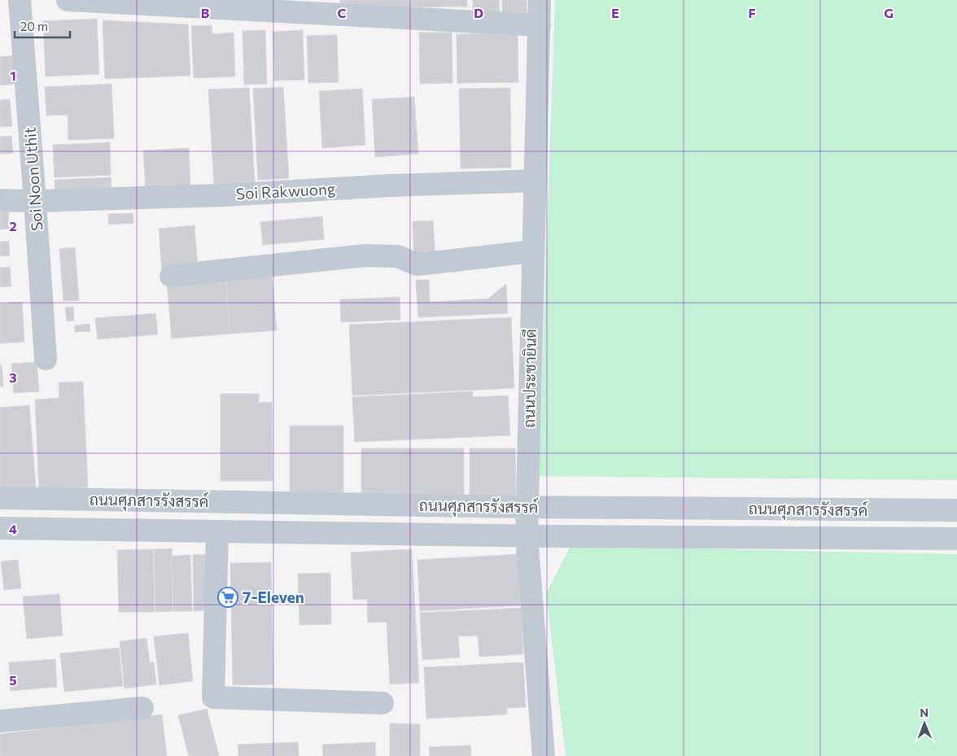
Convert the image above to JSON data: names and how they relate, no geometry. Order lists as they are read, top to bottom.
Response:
{
  "streets": {
    "street": [
      "Soi Noon Uthit",
      "Soi Rakwuong",
      "ถนนประชายินดี",
      "ถนนศุภสารรังสรรค์"
    ]
  },
  "crossings": [
    ["Soi Noon Uthit", "Soi Rakwuong"],
    ["Soi Rakwuong", "ถนนประชายินดี"],
    ["ถนนประชายินดี", "ถนนศุภสารรังสรรค์"]
  ],
  "places": {
    "supermarket": ["7-Eleven"]
  },
  "scale_bar": "20 m",
  "north": "top",
  "grid": {
    "columns": [
      "B",
      "C",
      "D",
      "E",
      "F",
      "G"
    ],
    "rows": [
      "1",
      "2",
      "3",
      "4",
      "5"
    ]
  }
}
